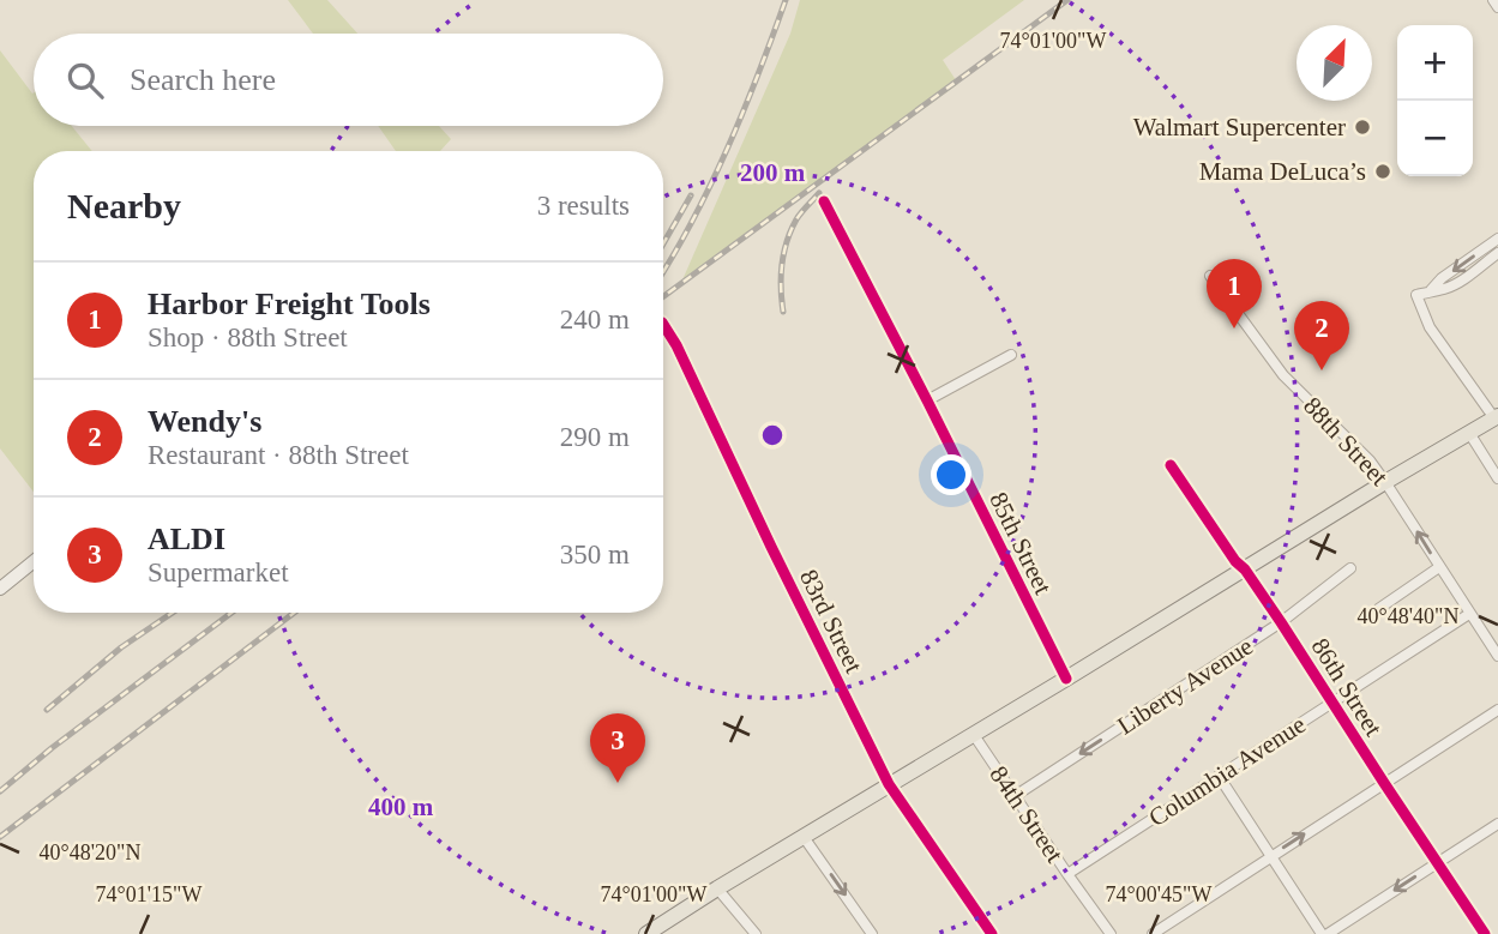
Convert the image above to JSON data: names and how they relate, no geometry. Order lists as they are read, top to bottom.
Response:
{
  "streets": {
    "street": [
      "88th Street",
      "85th Street",
      "83rd Street",
      "Liberty Avenue",
      "86th Street",
      "Columbia Avenue",
      "84th Street"
    ]
  },
  "crossings": [
    ["88th Street", "Columbia Avenue"],
    ["Liberty Avenue", "86th Street"],
    ["Liberty Avenue", "84th Street"],
    ["86th Street", "Columbia Avenue"],
    ["Columbia Avenue", "84th Street"]
  ],
  "one_way": ["Liberty Avenue"],
  "places": ["Walmart Supercenter", "Mama DeLuca’s"],
  "north": "top right",
  "page": {
    "map_buttons": ["+", "−"],
    "search": "Search here",
    "heading": ["Nearby", "3 results"],
    "pins": ["1", "2", "3"],
    "list": [
      {
        "mark": "1",
        "name": "Harbor Freight Tools",
        "note": "Shop · 88th Street",
        "value": "240 m"
      },
      {
        "mark": "2",
        "name": "Wendy's",
        "note": "Restaurant · 88th Street",
        "value": "290 m"
      },
      {
        "mark": "3",
        "name": "ALDI",
        "note": "Supermarket",
        "value": "350 m"
      }
    ]
  },
  "coordinates": [
    "74°01'00\"W",
    "40°48'40\"N",
    "40°48'20\"N",
    "74°01'15\"W",
    "74°00'45\"W"
  ],
  "rings": ["200 m", "400 m"]
}
